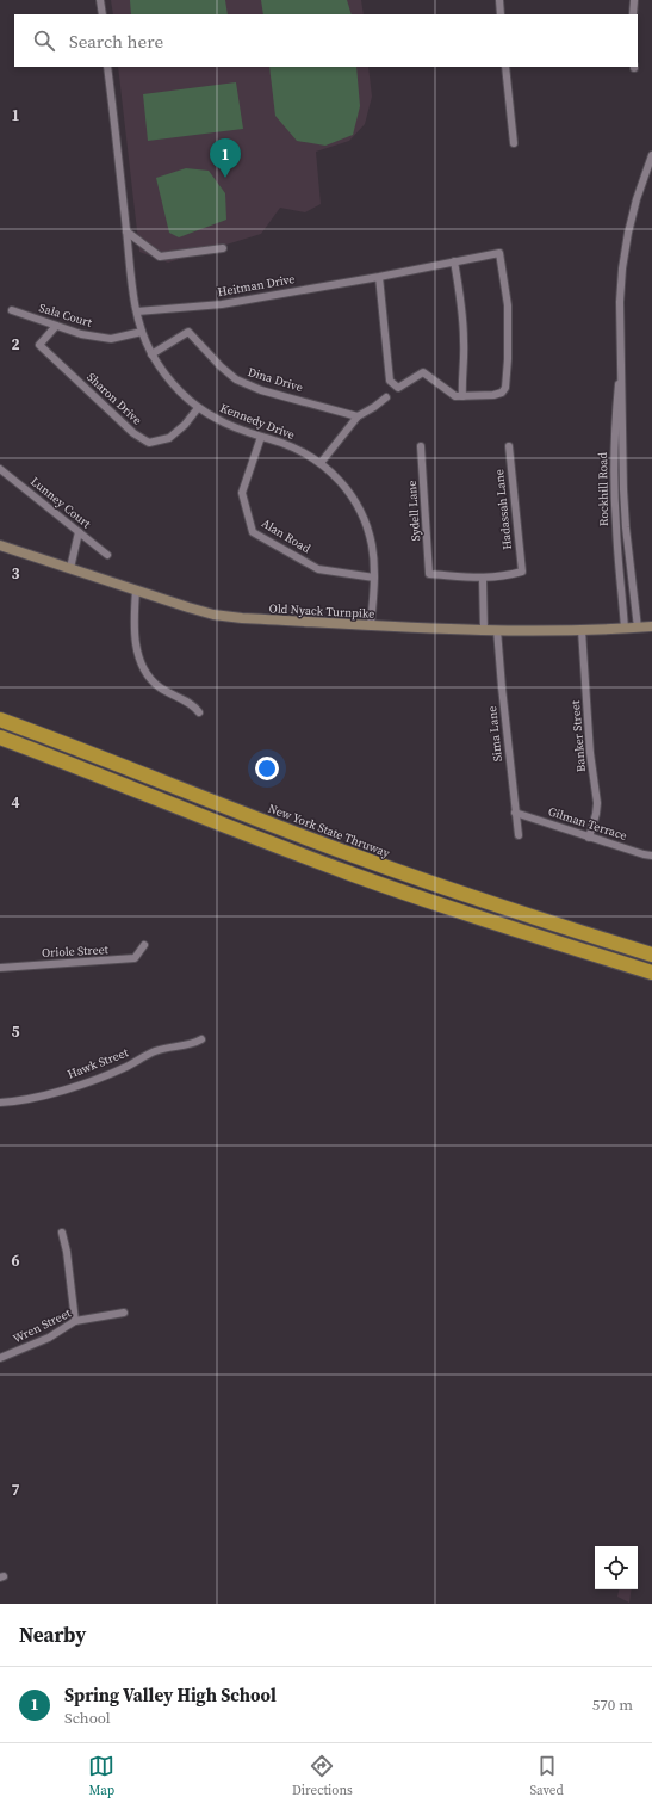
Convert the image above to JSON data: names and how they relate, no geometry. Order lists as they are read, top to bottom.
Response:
{
  "streets": {
    "highway": ["New York State Thruway"],
    "street": [
      "Heitman Drive",
      "Sala Court",
      "Dina Drive",
      "Sharon Drive",
      "Kennedy Drive",
      "Rockhill Road",
      "Lunney Court",
      "Hadassah Lane",
      "Sydell Lane",
      "Alan Road",
      "Old Nyack Turnpike",
      "Sima Lane",
      "Banker Street",
      "Gilman Terrace",
      "Oriole Street",
      "Hawk Street",
      "Wren Street"
    ]
  },
  "crossings": [
    ["Heitman Drive", "Kennedy Drive"],
    ["Sala Court", "Sharon Drive"],
    ["Sala Court", "Kennedy Drive"],
    ["Dina Drive", "Kennedy Drive"],
    ["Sharon Drive", "Kennedy Drive"],
    ["Kennedy Drive", "Alan Road"],
    ["Kennedy Drive", "Old Nyack Turnpike"],
    ["Rockhill Road", "Old Nyack Turnpike"],
    ["Hadassah Lane", "Sydell Lane"],
    ["Old Nyack Turnpike", "Sima Lane"],
    ["Old Nyack Turnpike", "Banker Street"],
    ["Sima Lane", "Gilman Terrace"],
    ["Banker Street", "Gilman Terrace"]
  ],
  "page": {
    "search": "Search here",
    "pins": "1",
    "heading": "Nearby",
    "list": [
      {
        "mark": "1",
        "name": "Spring Valley High School",
        "note": "School",
        "value": "570 m"
      }
    ],
    "nav": ["Map", "Directions", "Saved"]
  },
  "grid": {
    "rows": [
      "1",
      "2",
      "3",
      "4",
      "5",
      "6",
      "7"
    ]
  }
}
